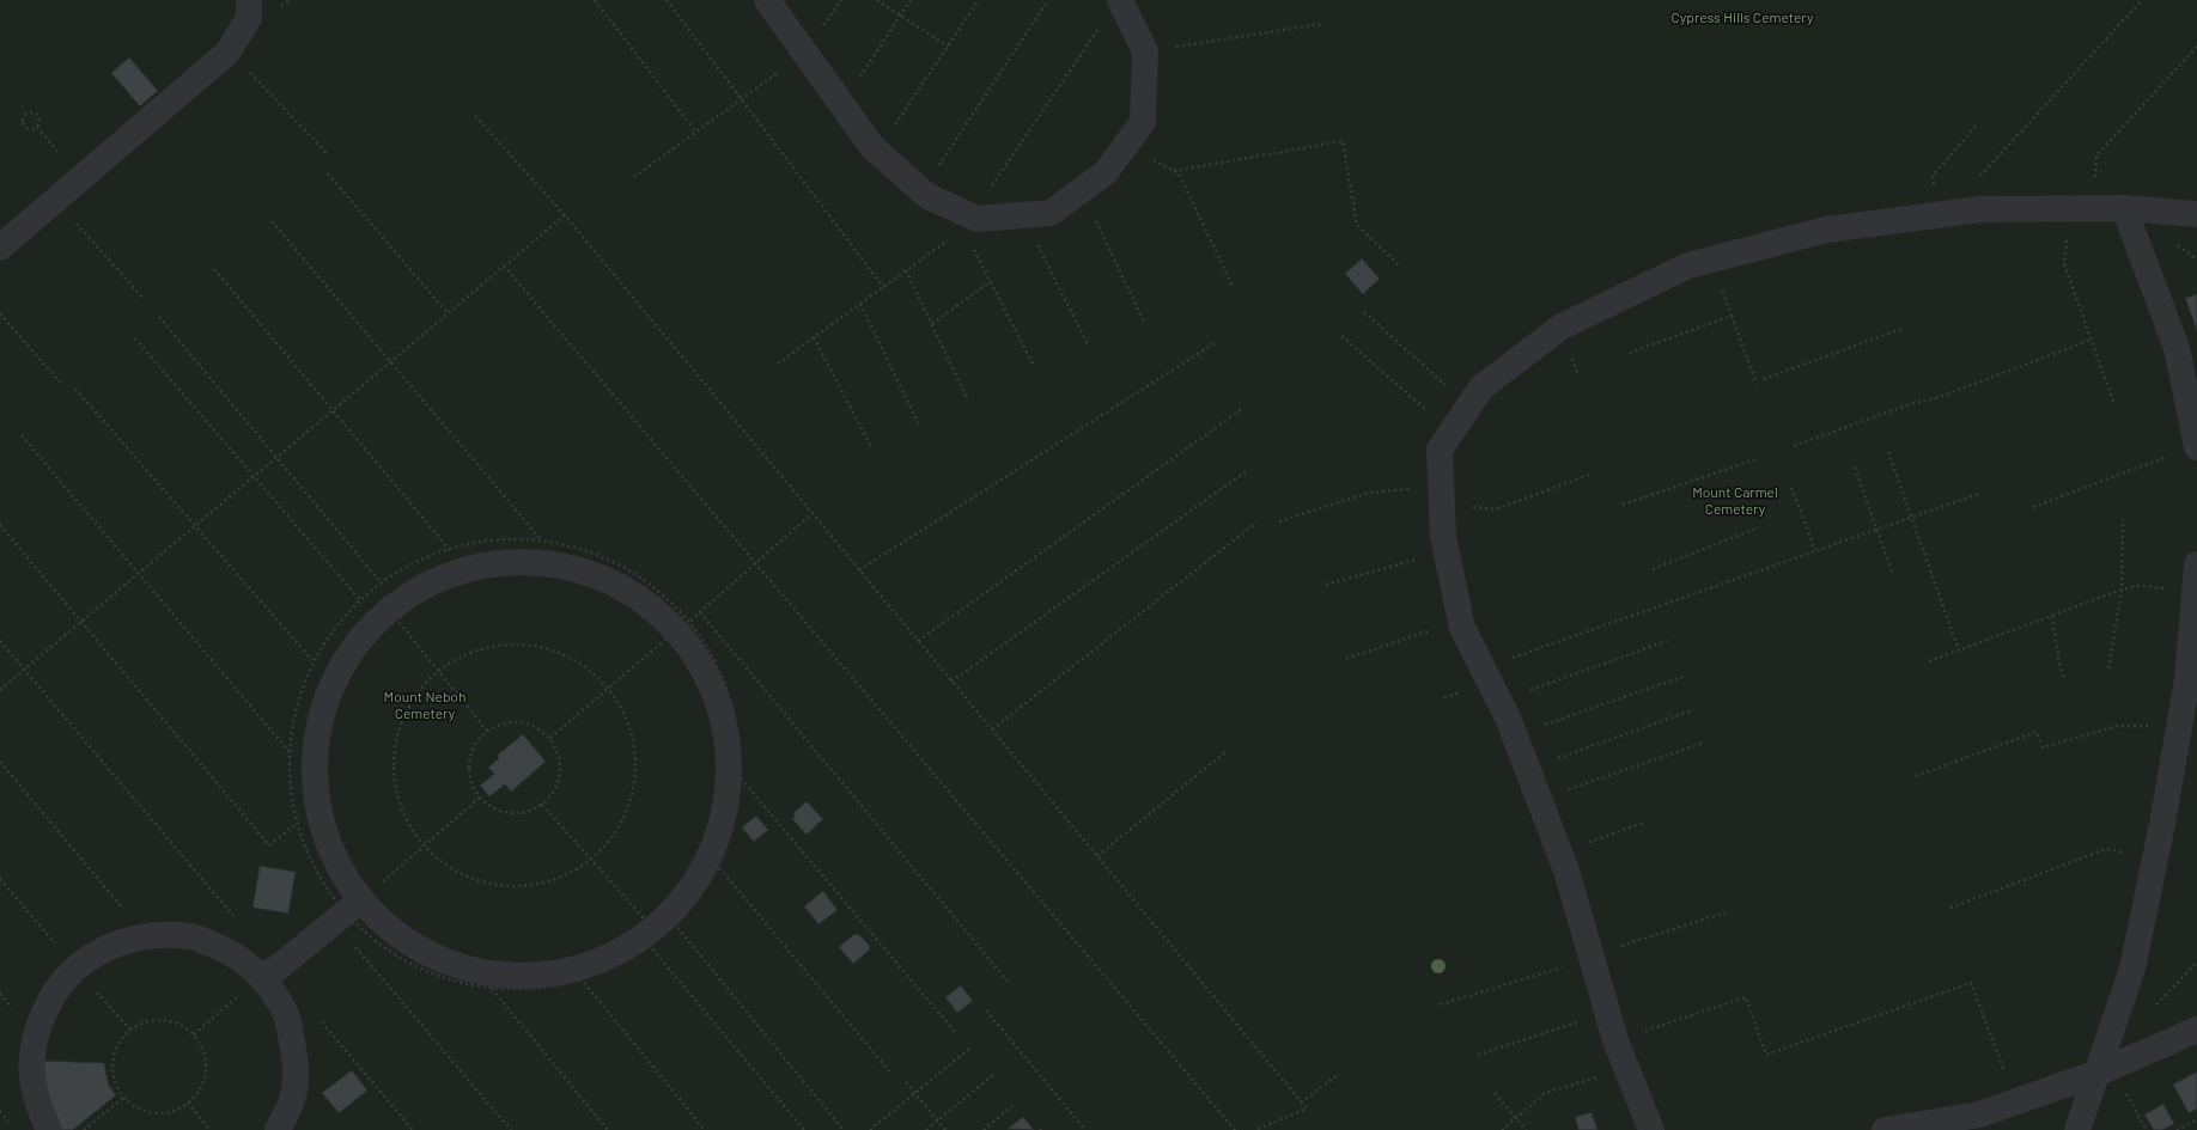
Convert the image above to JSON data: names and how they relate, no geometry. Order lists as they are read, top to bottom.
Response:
{
  "parks": ["Cypress Hills Cemetery", "Mount Carmel Cemetery", "Mount Neboh Cemetery"]
}
